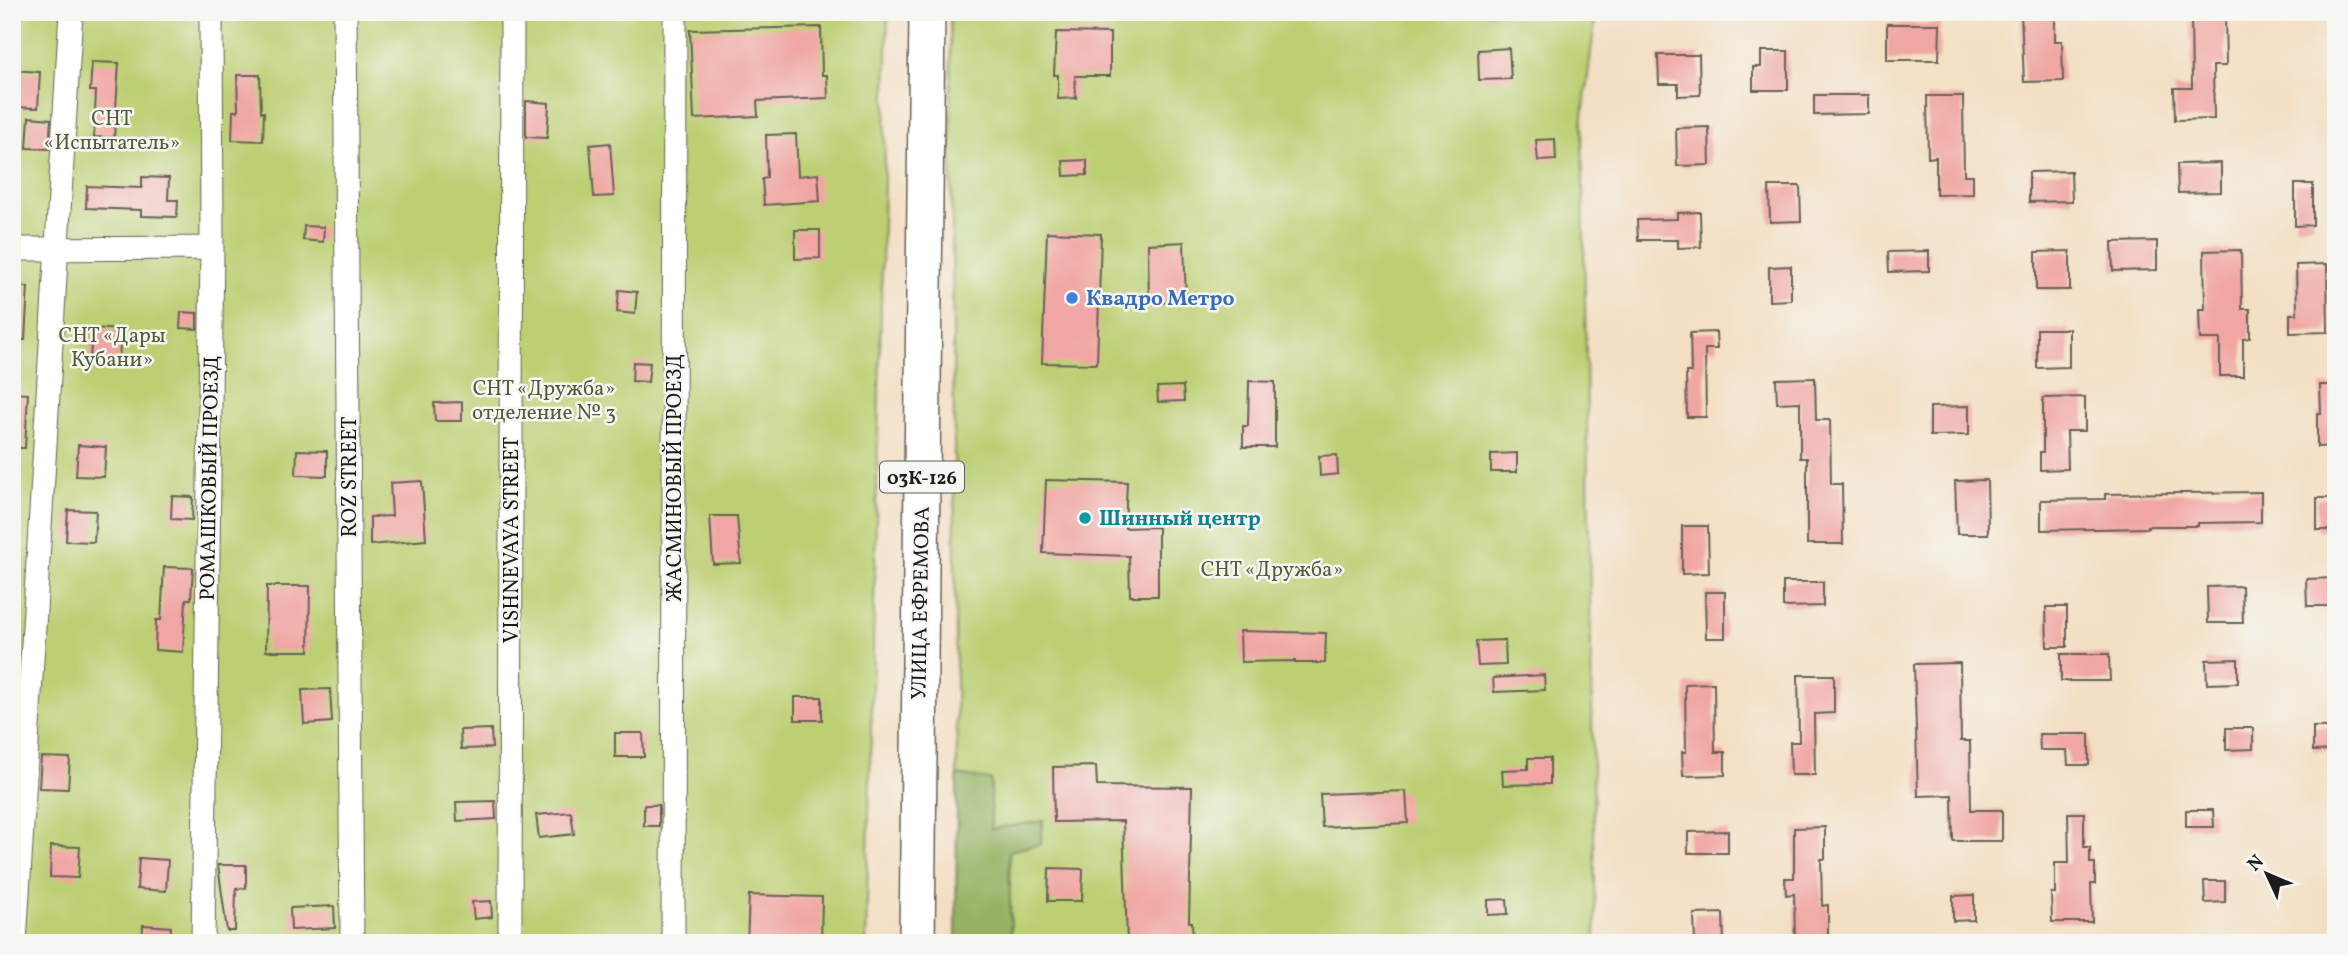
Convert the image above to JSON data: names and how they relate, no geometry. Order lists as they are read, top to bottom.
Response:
{
  "streets": {
    "main road": ["03К-126", "УЛИЦА ЕФРЕМОВА"],
    "street": [
      "ROZ STREET",
      "РОМАШКОВЫЙ ПРОЕЗД",
      "ЖАСМИНОВЫЙ ПРОЕЗД",
      "VISHNEVAYA STREET"
    ]
  },
  "parks": [
    "СНТ «Испытатель»",
    "СНТ «Дары Кубани»",
    "СНТ «Дружба» отделение № 3",
    "СНТ «Дружба»"
  ],
  "places": ["Квадро Метро", "Шинный центр"],
  "north": "top left"
}
